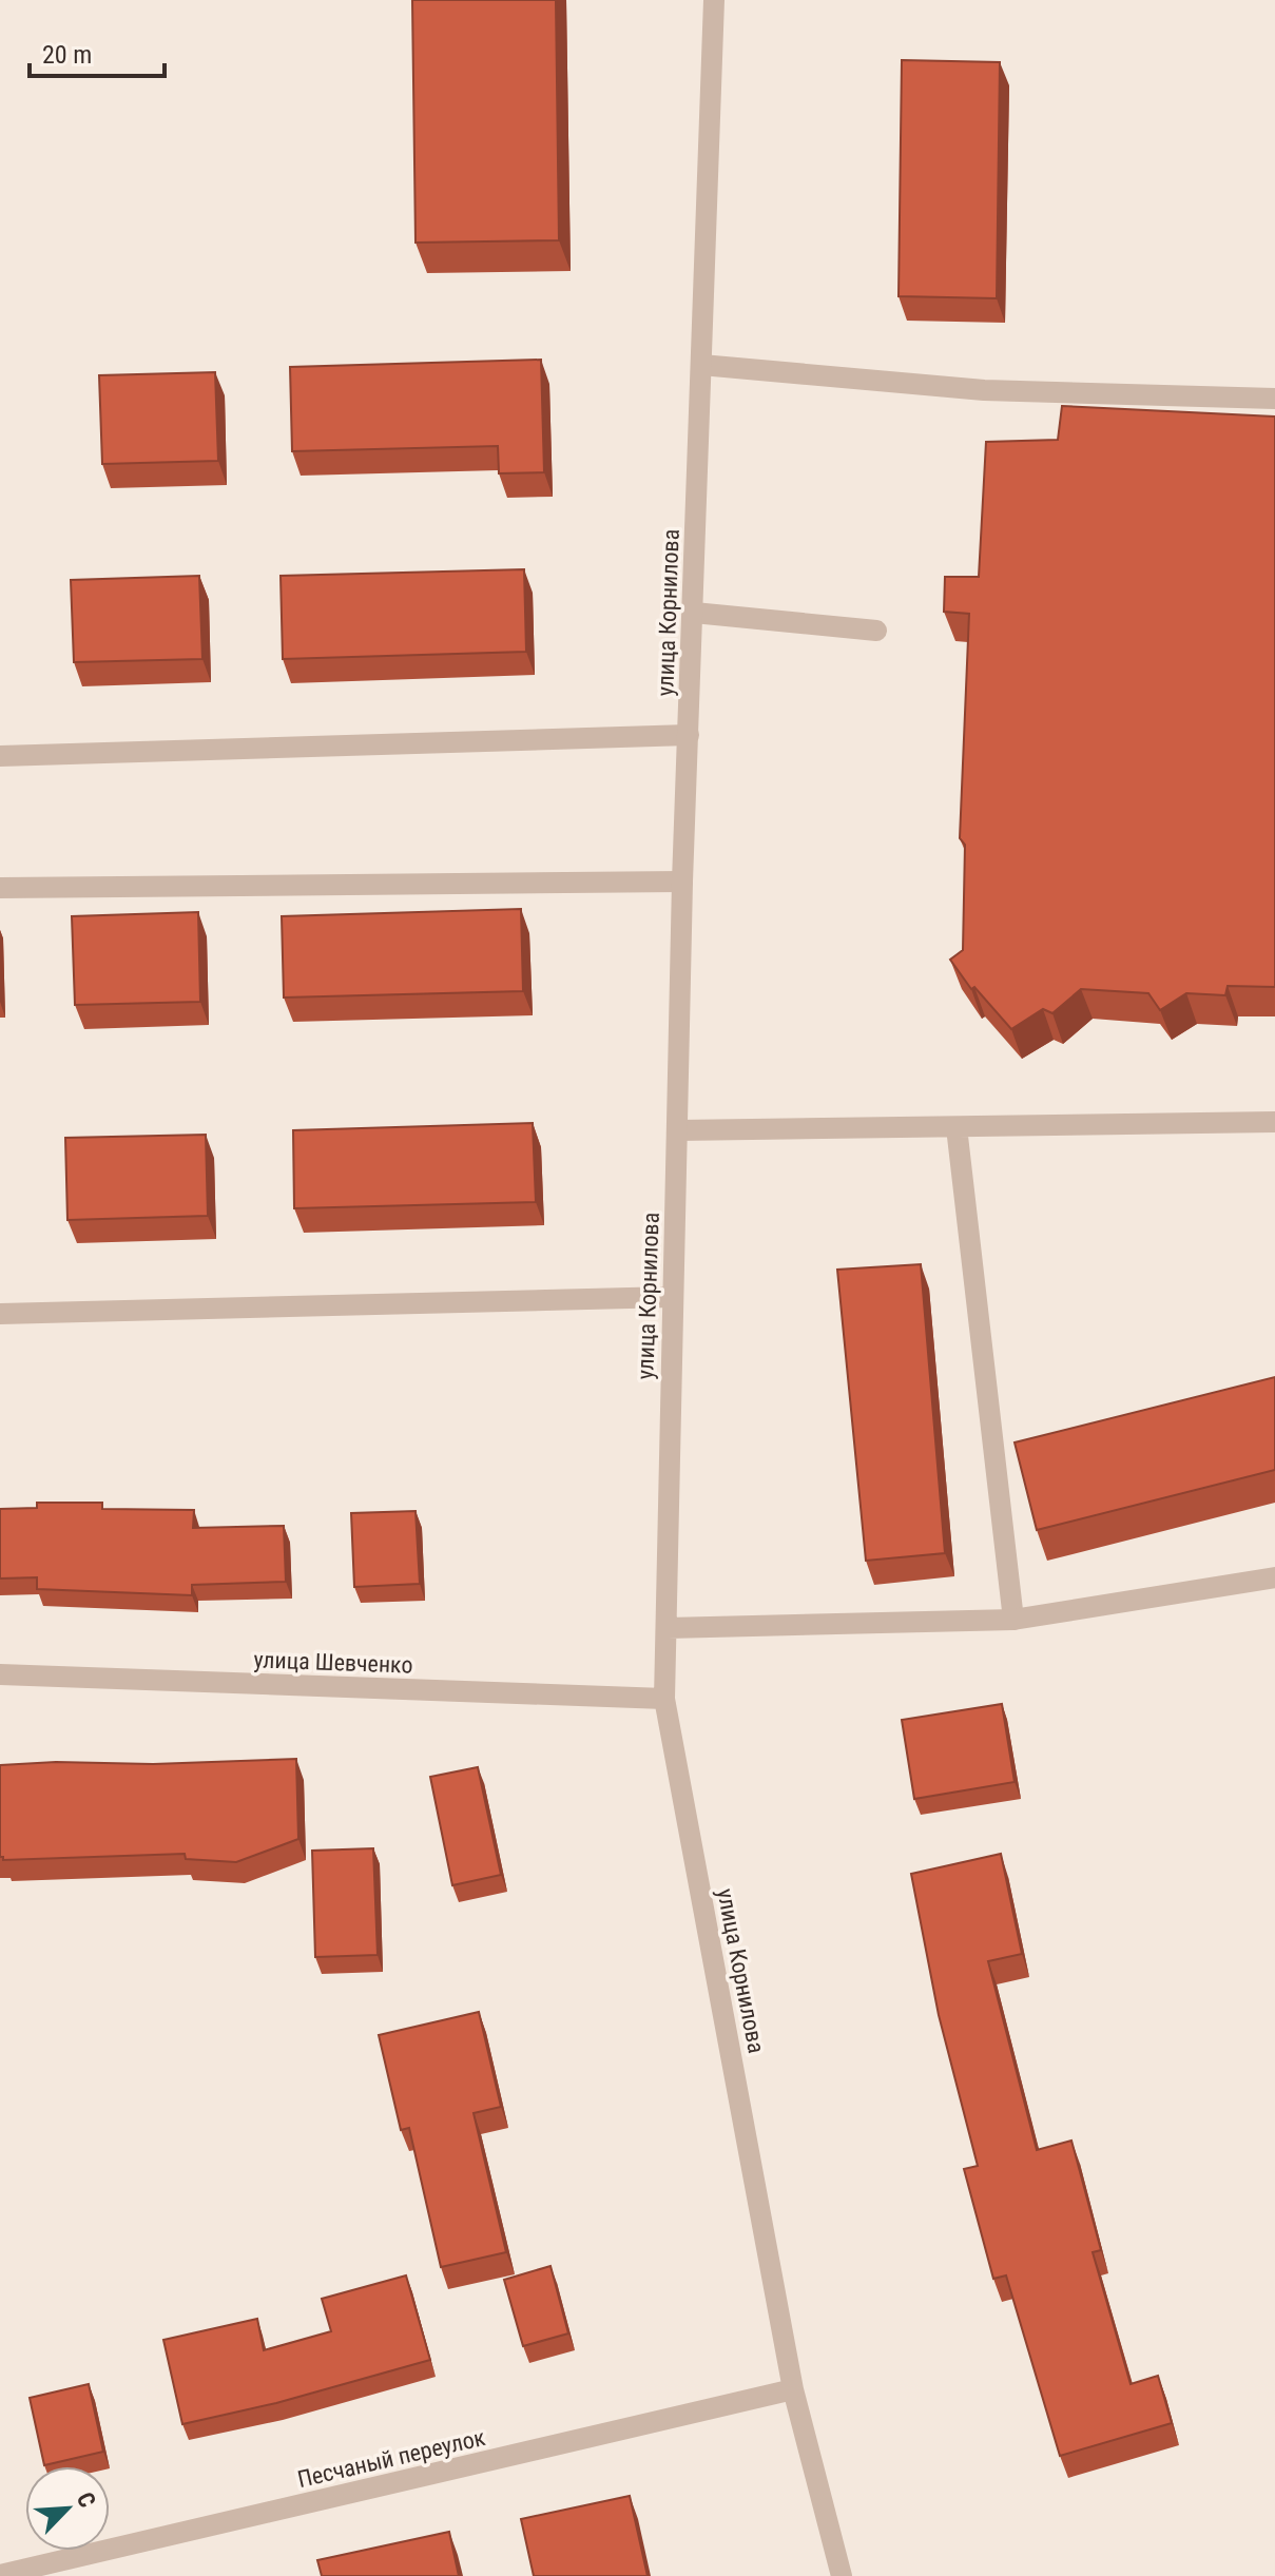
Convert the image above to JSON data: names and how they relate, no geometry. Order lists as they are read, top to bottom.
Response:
{
  "streets": {
    "street": ["улица Корнилова", "улица Шевченко", "Песчаный переулок"]
  },
  "crossings": [
    ["улица Корнилова", "улица Шевченко"],
    ["улица Корнилова", "Песчаный переулок"]
  ],
  "scale_bar": "20 m",
  "north": "top right"
}
